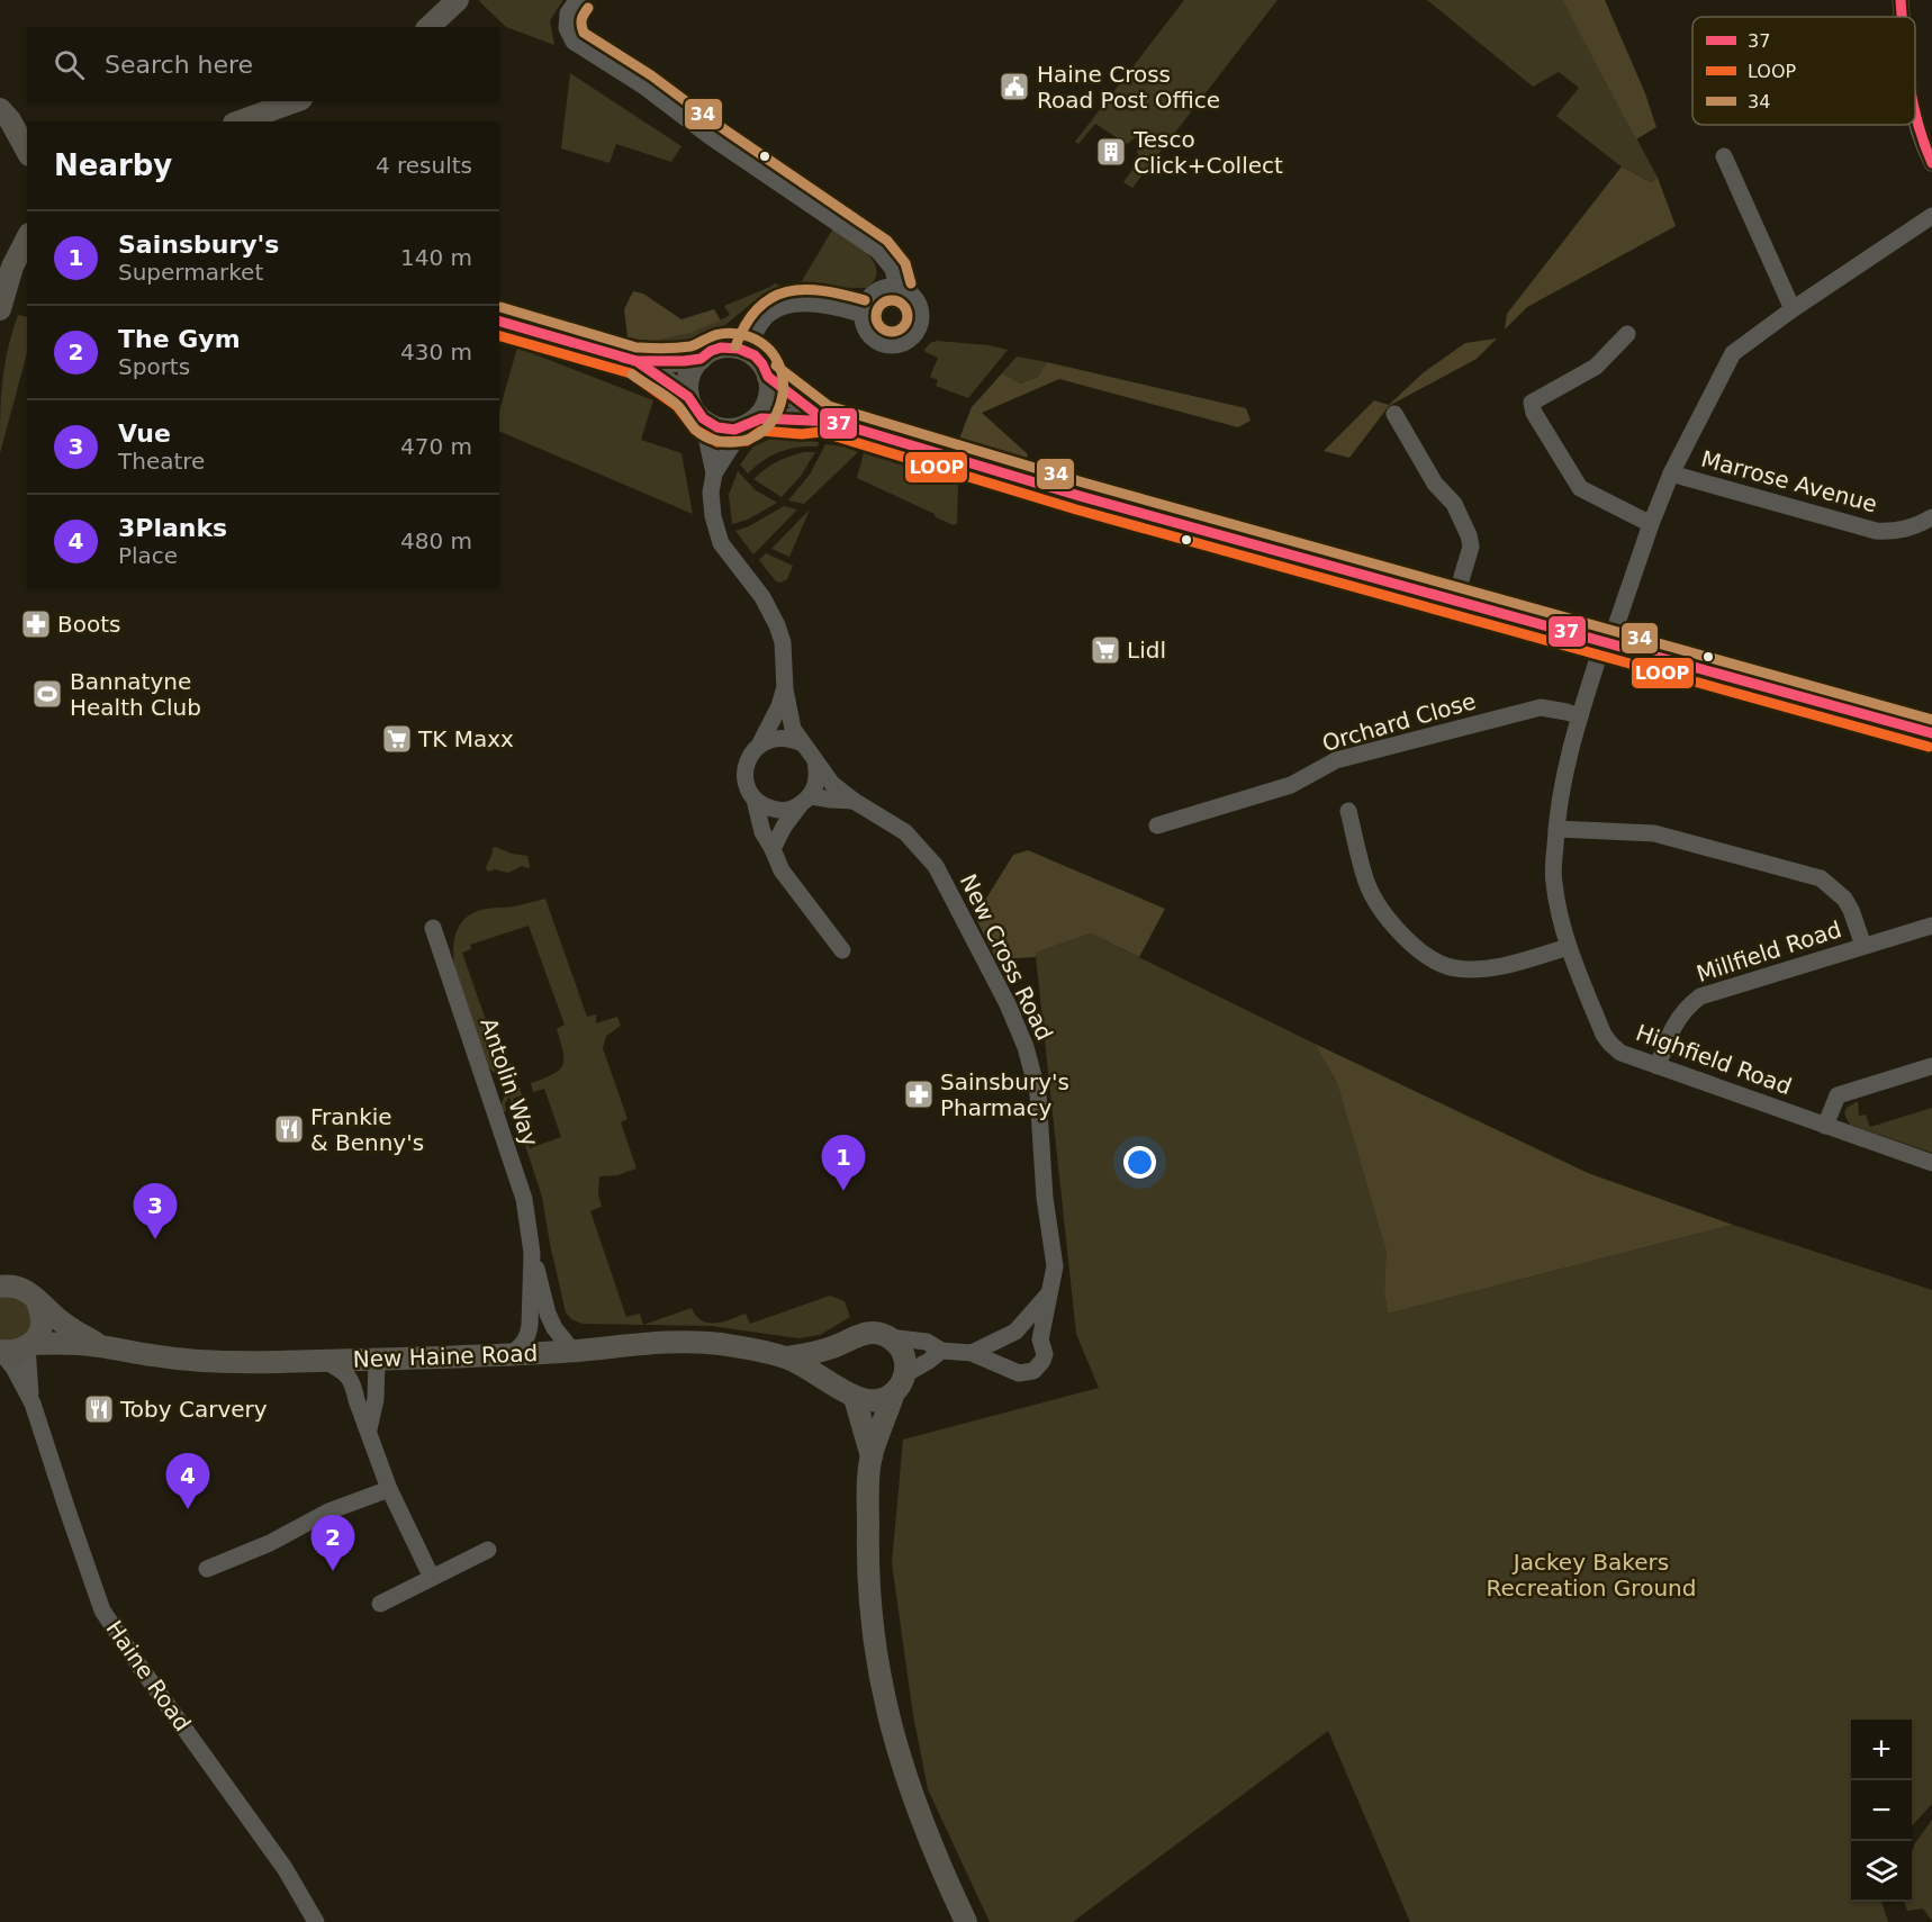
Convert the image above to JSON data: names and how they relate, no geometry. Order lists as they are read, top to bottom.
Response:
{
  "streets": {
    "main road": ["New Haine Road", "Haine Road"],
    "street": [
      "Marrose Avenue",
      "Orchard Close",
      "Millfield Road",
      "New Cross Road",
      "Highfield Road",
      "Antolin Way"
    ]
  },
  "crossings": [
    ["Marrose Avenue", "Highfield Road"],
    ["Orchard Close", "Highfield Road"],
    ["Millfield Road", "Highfield Road"],
    ["New Cross Road", "New Haine Road"],
    ["Antolin Way", "New Haine Road"],
    ["New Haine Road", "Haine Road"]
  ],
  "parks": ["Jackey Bakers Recreation Ground"],
  "places": {
    "public building": ["Haine Cross Road Post Office"],
    "building": ["Tesco Click+Collect"],
    "pharmacy": ["Boots", "Sainsbury's Pharmacy"],
    "supermarket": ["Lidl", "TK Maxx"],
    "sports": ["Bannatyne Health Club"],
    "restaurant": ["Frankie & Benny's", "Toby Carvery"]
  },
  "lines": ["transit line 37", "transit line 34", "transit line LOOP"],
  "legend": ["37", "LOOP", "34"],
  "page": {
    "search": "Search here",
    "heading": ["Nearby", "4 results"],
    "list": [
      {
        "mark": "1",
        "name": "Sainsbury's",
        "note": "Supermarket",
        "value": "140 m"
      },
      {
        "mark": "2",
        "name": "The Gym",
        "note": "Sports",
        "value": "430 m"
      },
      {
        "mark": "3",
        "name": "Vue",
        "note": "Theatre",
        "value": "470 m"
      },
      {
        "mark": "4",
        "name": "3Planks",
        "note": "Place",
        "value": "480 m"
      }
    ],
    "pins": [
      "1",
      "3",
      "4",
      "2"
    ],
    "map_buttons": ["+", "−"]
  }
}
